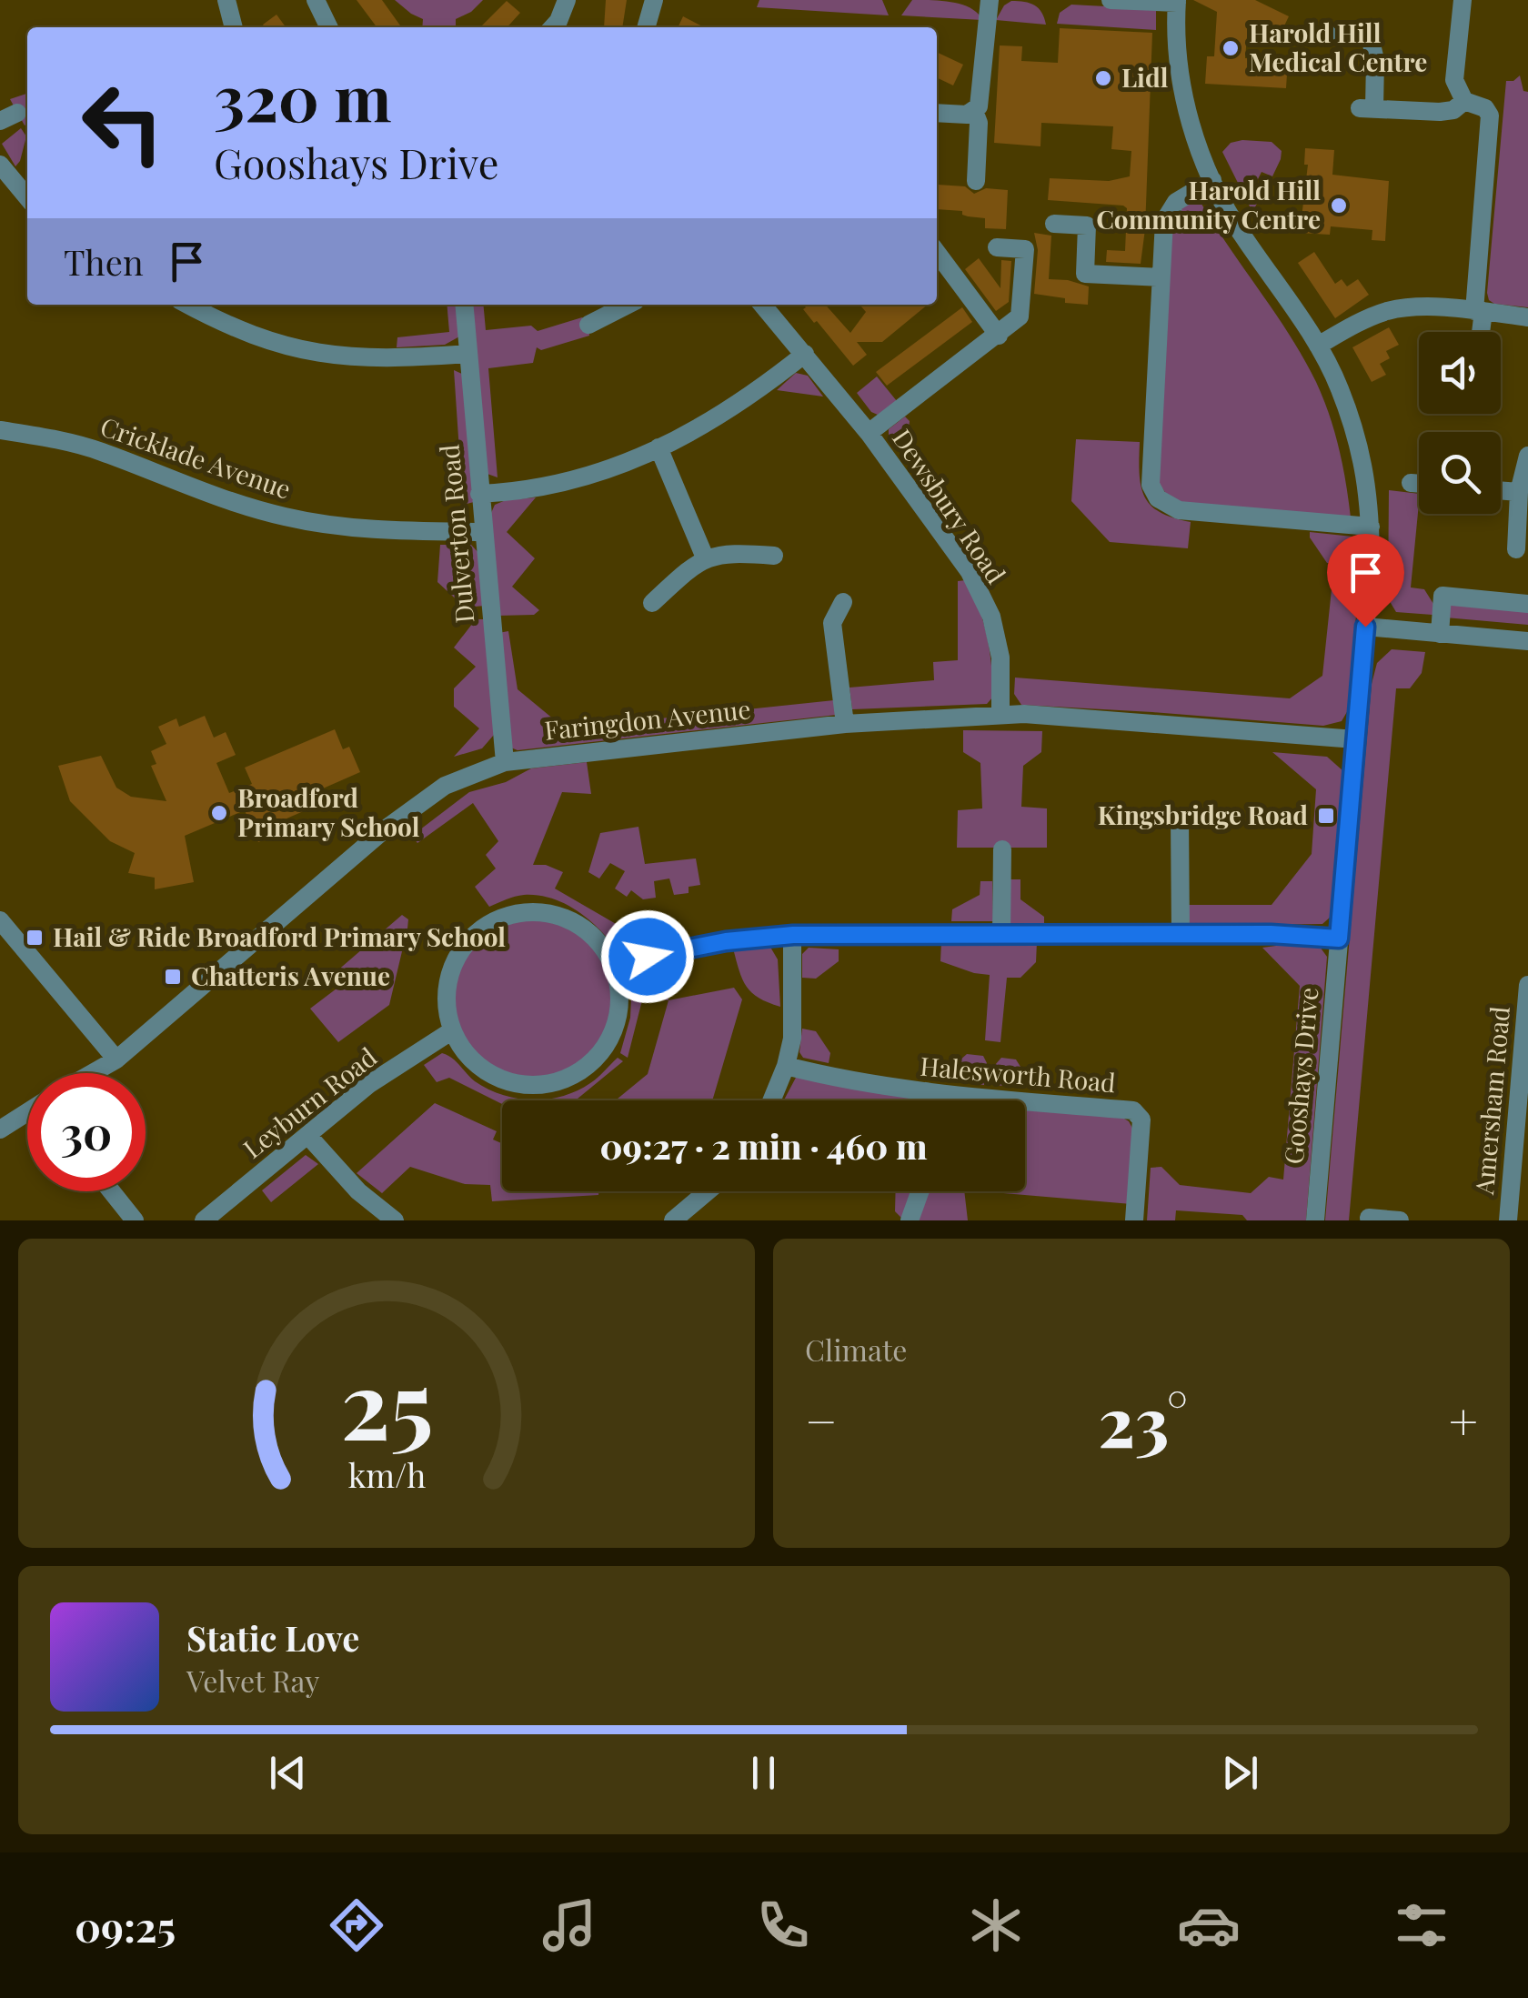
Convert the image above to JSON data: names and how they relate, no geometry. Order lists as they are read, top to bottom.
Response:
{
  "streets": {
    "street": [
      "Cricklade Avenue",
      "Dewsbury Road",
      "Dulverton Road",
      "Faringdon Avenue",
      "Halesworth Road",
      "Gooshays Drive",
      "Amersham Road",
      "Leyburn Road"
    ]
  },
  "crossings": [
    ["Cricklade Avenue", "Dulverton Road"],
    ["Dewsbury Road", "Faringdon Avenue"],
    ["Dulverton Road", "Faringdon Avenue"],
    ["Faringdon Avenue", "Gooshays Drive"]
  ],
  "places": {
    "other": [
      "Harold Hill Medical Centre",
      "Lidl",
      "Harold Hill Community Centre",
      "Broadford Primary School"
    ],
    "transit": ["Kingsbridge Road", "Hail & Ride Broadford Primary School", "Chatteris Avenue"]
  },
  "page": {
    "turn": ["320 m", "Gooshays Drive"],
    "then": "Then",
    "limit": "30",
    "trip": "09:27 · 2 min · 460 m",
    "tile": "Climate",
    "heat": ["−", "23°", "+"],
    "song": ["Static Love", "Velvet Ray"],
    "tabs": "09:25",
    "gauge": ["25", "km/h"]
  }
}
